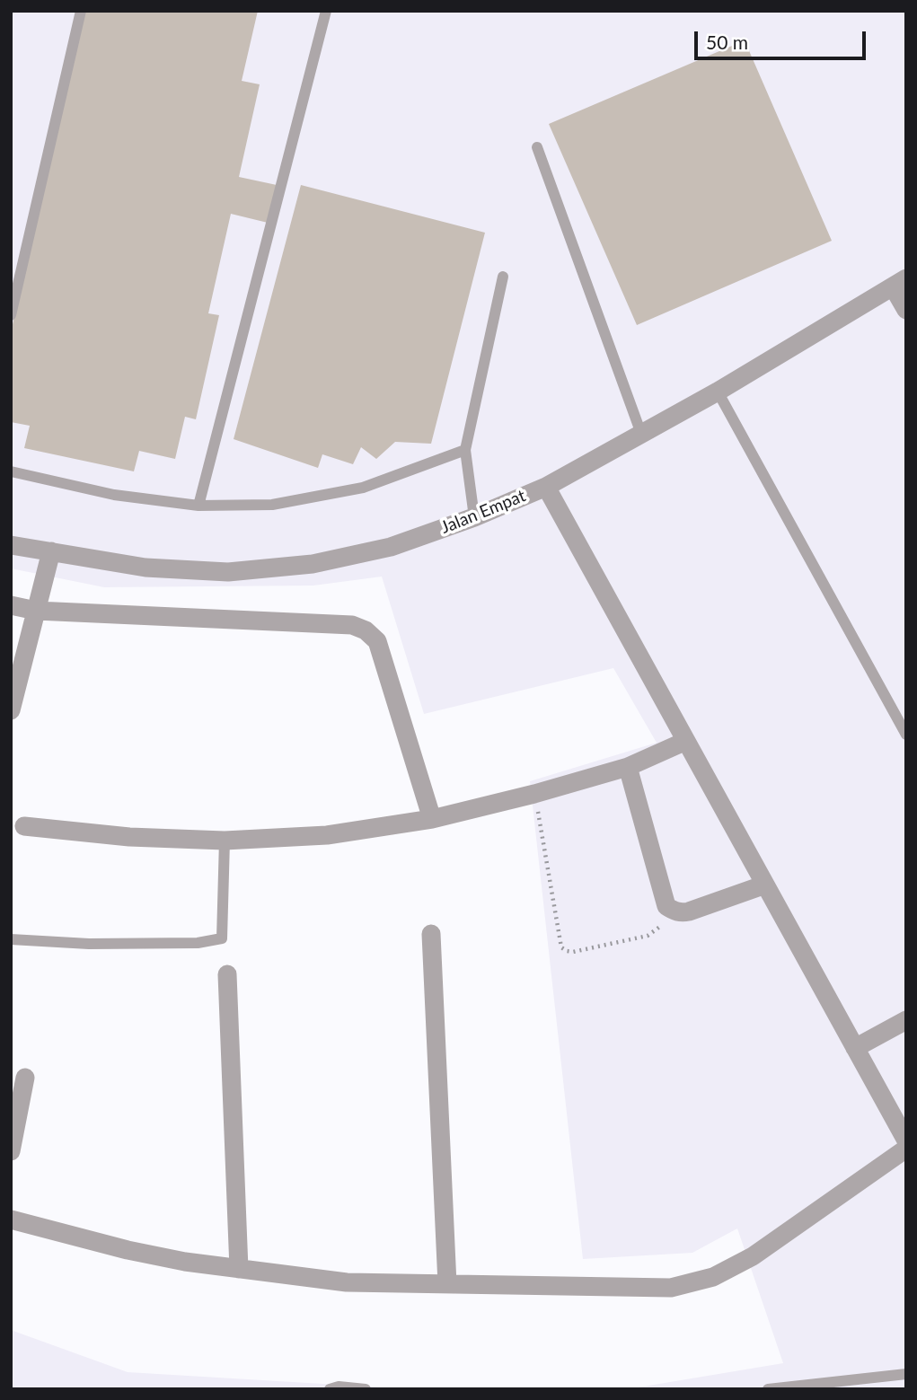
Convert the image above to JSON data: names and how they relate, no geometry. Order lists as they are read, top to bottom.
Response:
{
  "streets": {
    "street": ["Jalan Empat"]
  },
  "scale_bar": "50 m"
}
